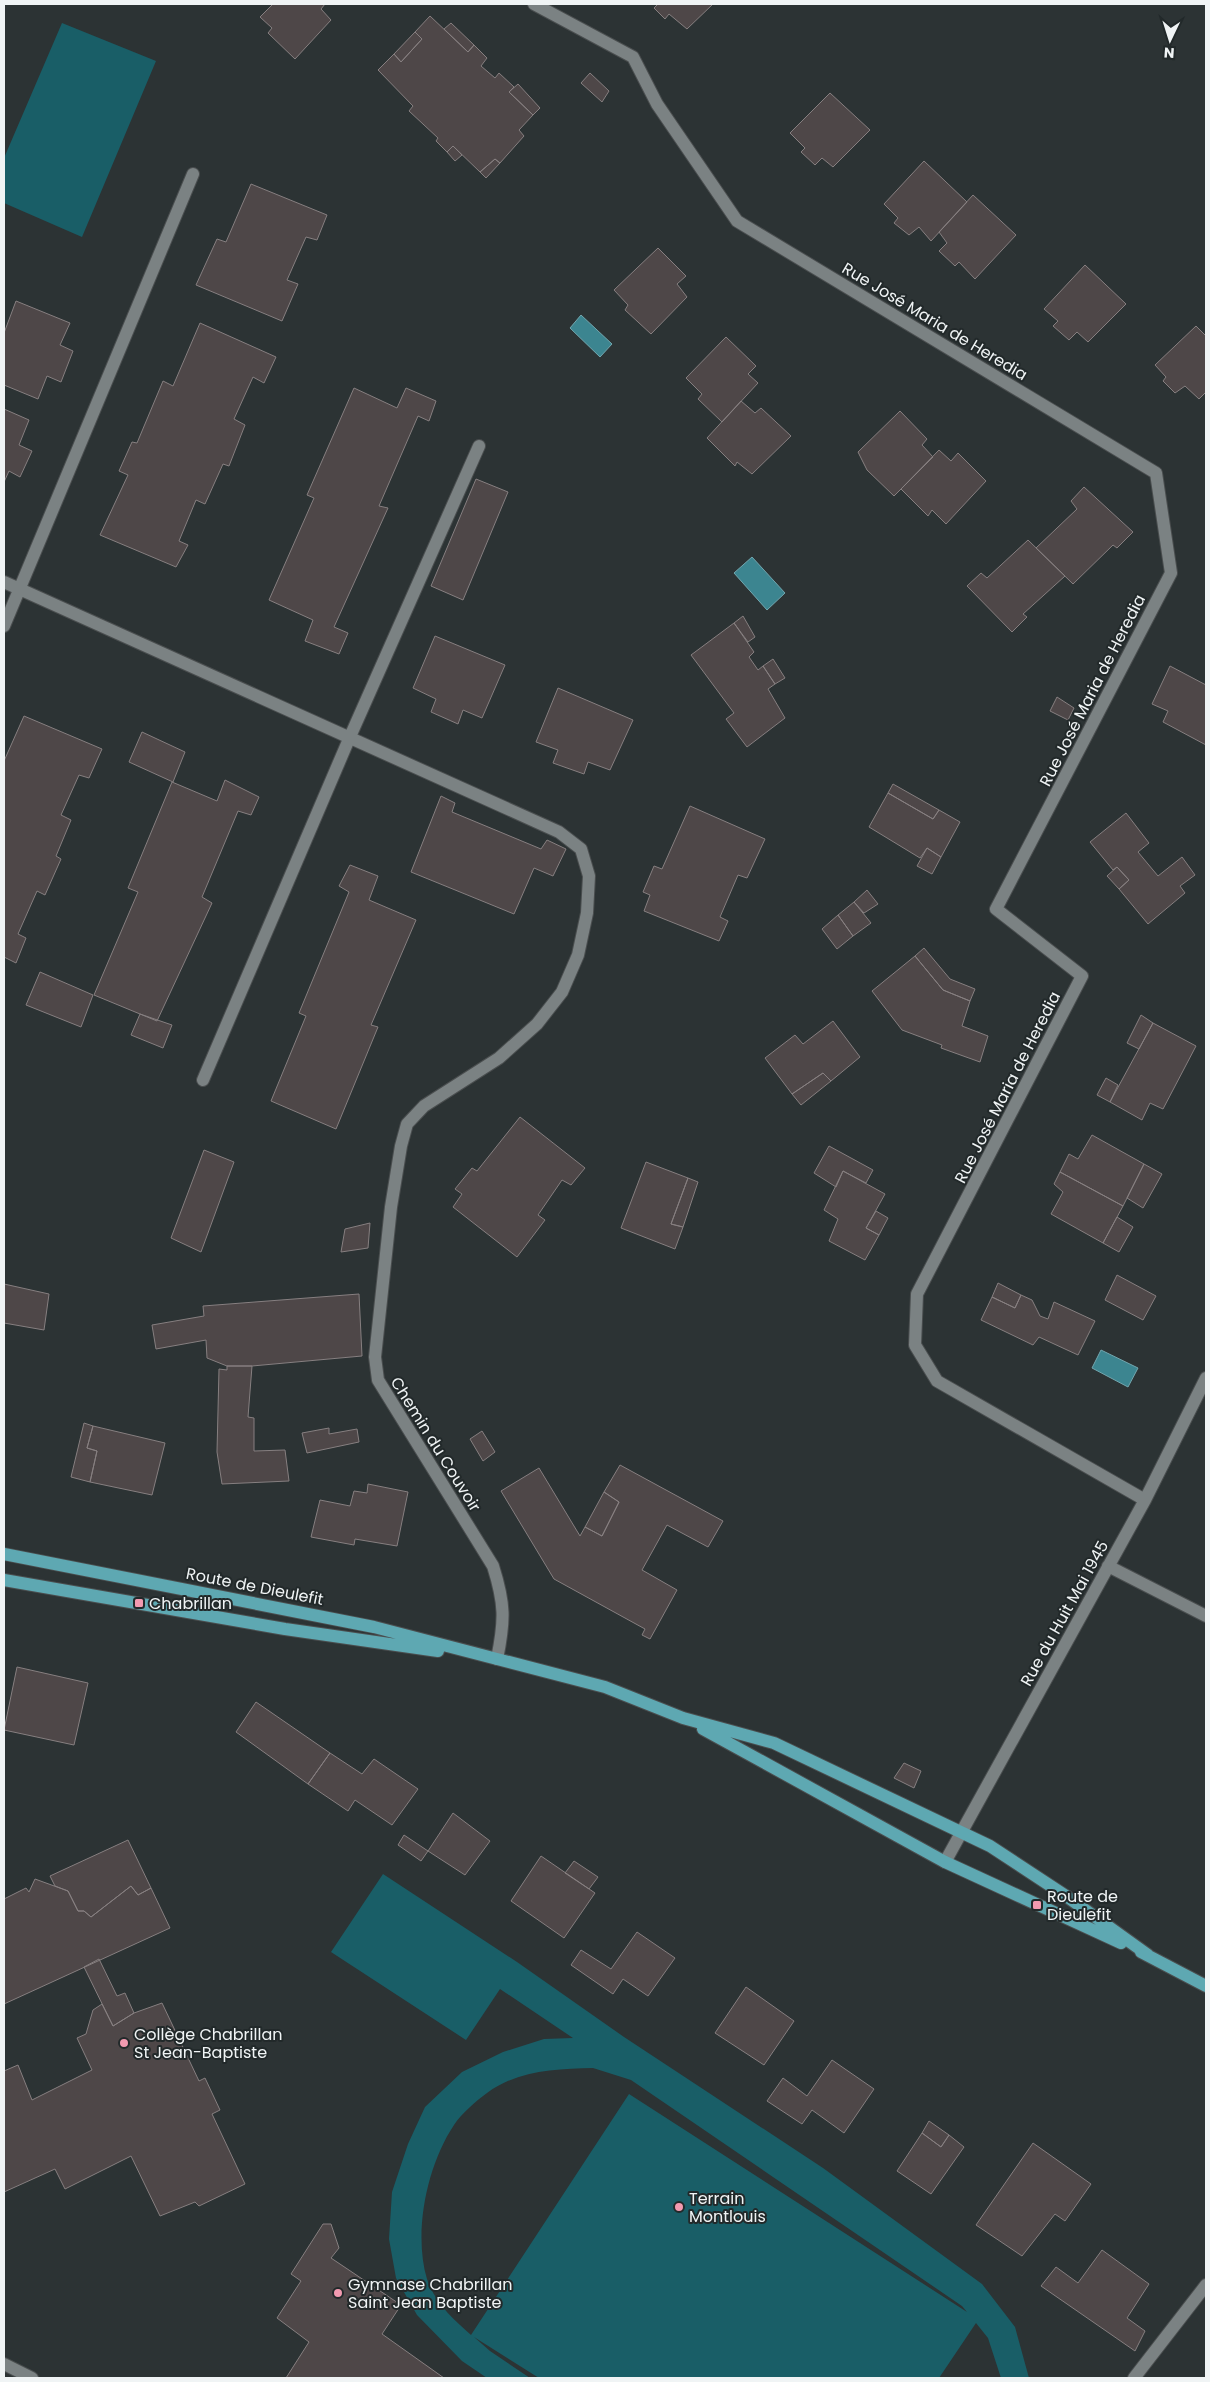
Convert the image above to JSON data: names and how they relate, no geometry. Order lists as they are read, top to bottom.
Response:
{
  "streets": {
    "main road": ["Route de Dieulefit"],
    "street": ["Rue José Maria de Heredia", "Chemin du Couvoir", "Rue du Huit Mai 1945"]
  },
  "crossings": [
    ["Rue José Maria de Heredia", "Rue du Huit Mai 1945"],
    ["Chemin du Couvoir", "Route de Dieulefit"],
    ["Route de Dieulefit", "Rue du Huit Mai 1945"]
  ],
  "places": {
    "transit": ["Chabrillan", "Route de Dieulefit"],
    "other": ["Collège Chabrillan St Jean-Baptiste", "Terrain Montlouis", "Gymnase Chabrillan Saint Jean Baptiste"]
  },
  "north": "bottom"
}
